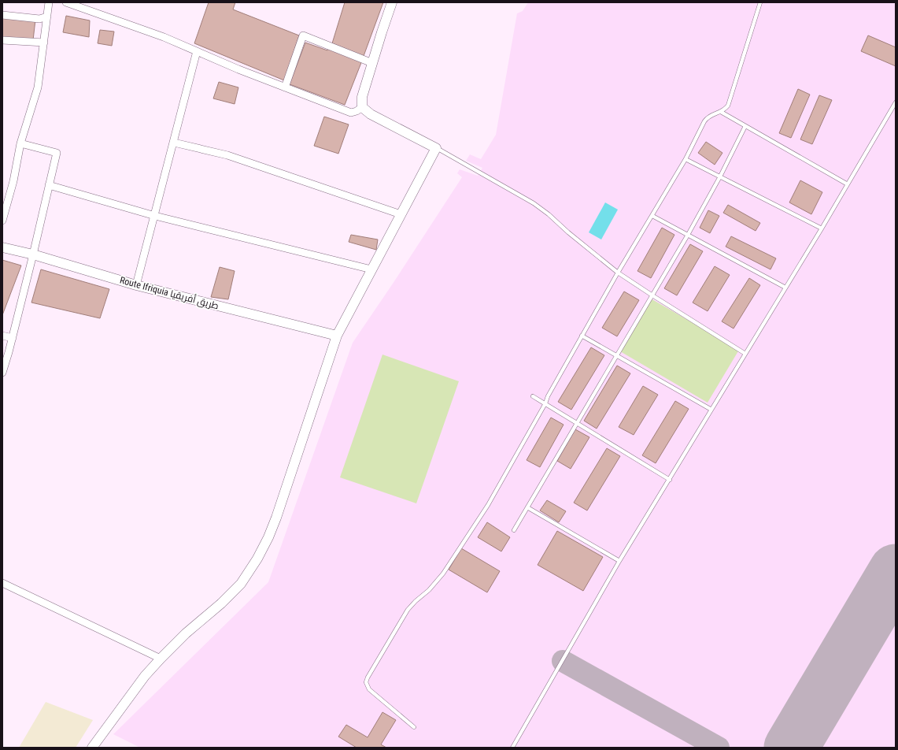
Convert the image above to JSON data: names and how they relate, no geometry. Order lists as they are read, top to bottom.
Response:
{
  "streets": {
    "street": ["Route Ifriquia طريق أفريقيا"]
  }
}
